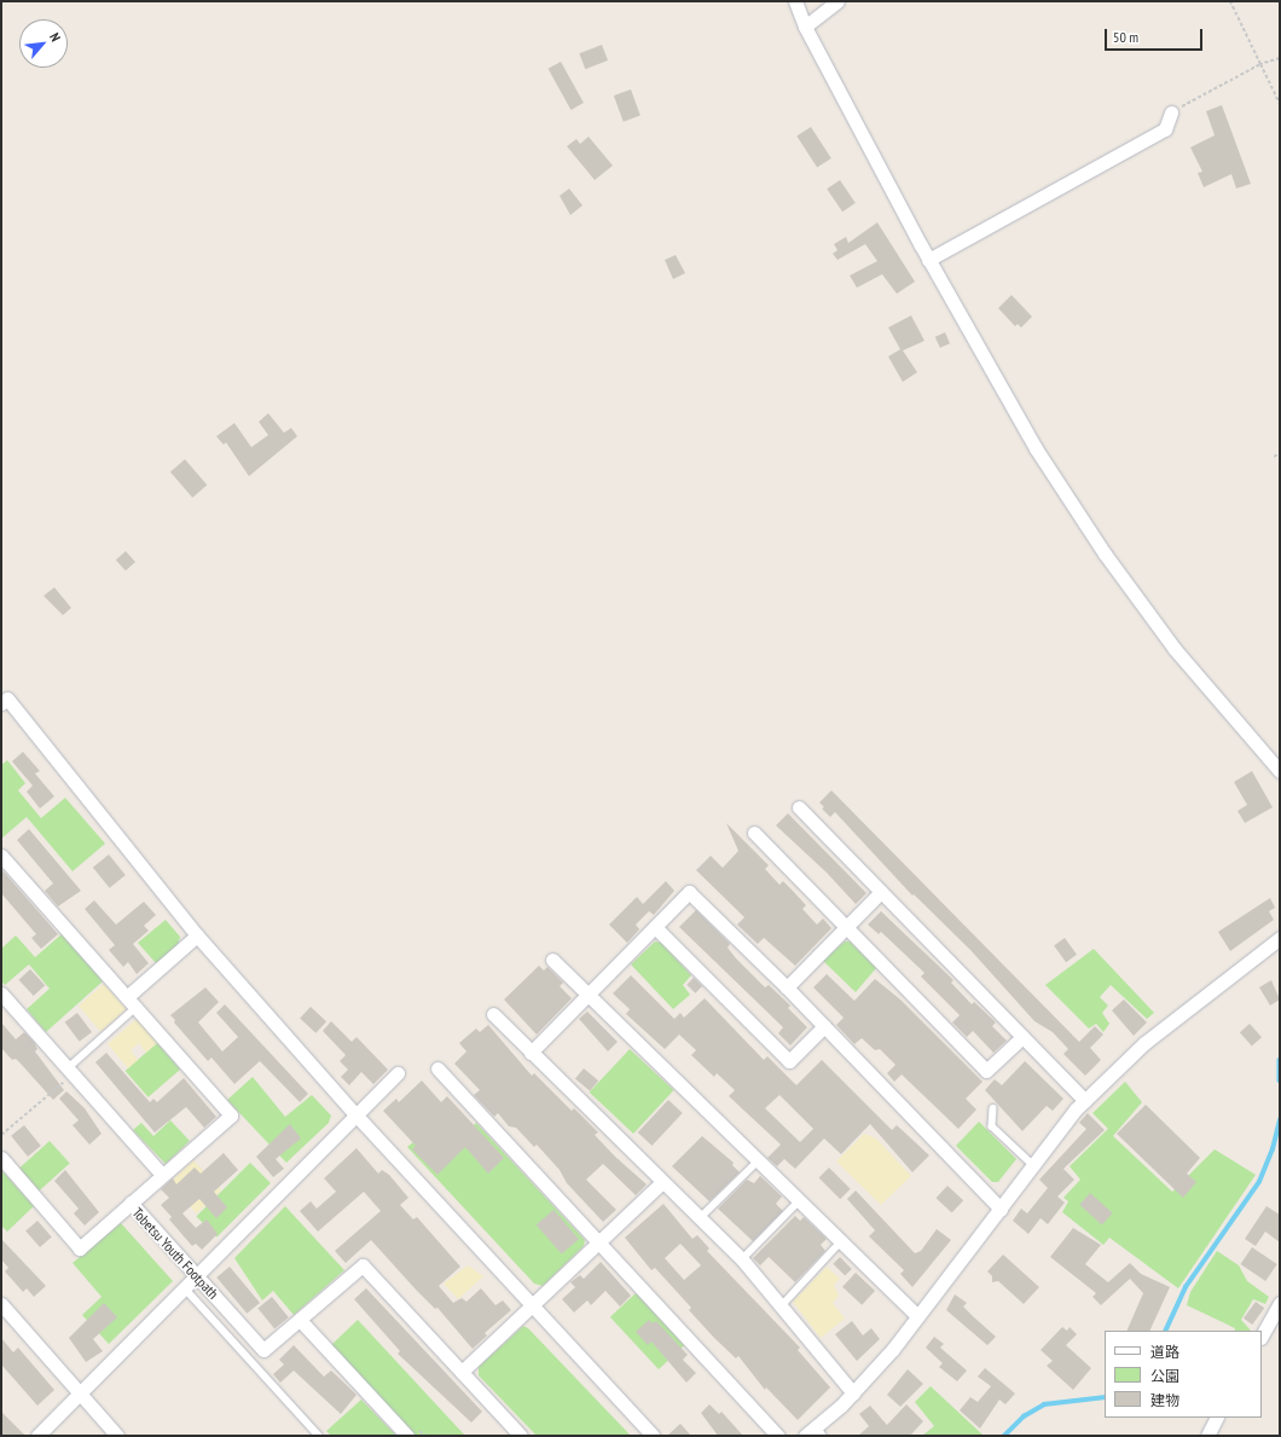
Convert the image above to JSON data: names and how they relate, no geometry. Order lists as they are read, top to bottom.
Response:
{
  "legend": ["道路", "公園", "建物"],
  "scale_bar": "50 m",
  "north": "top right"
}
